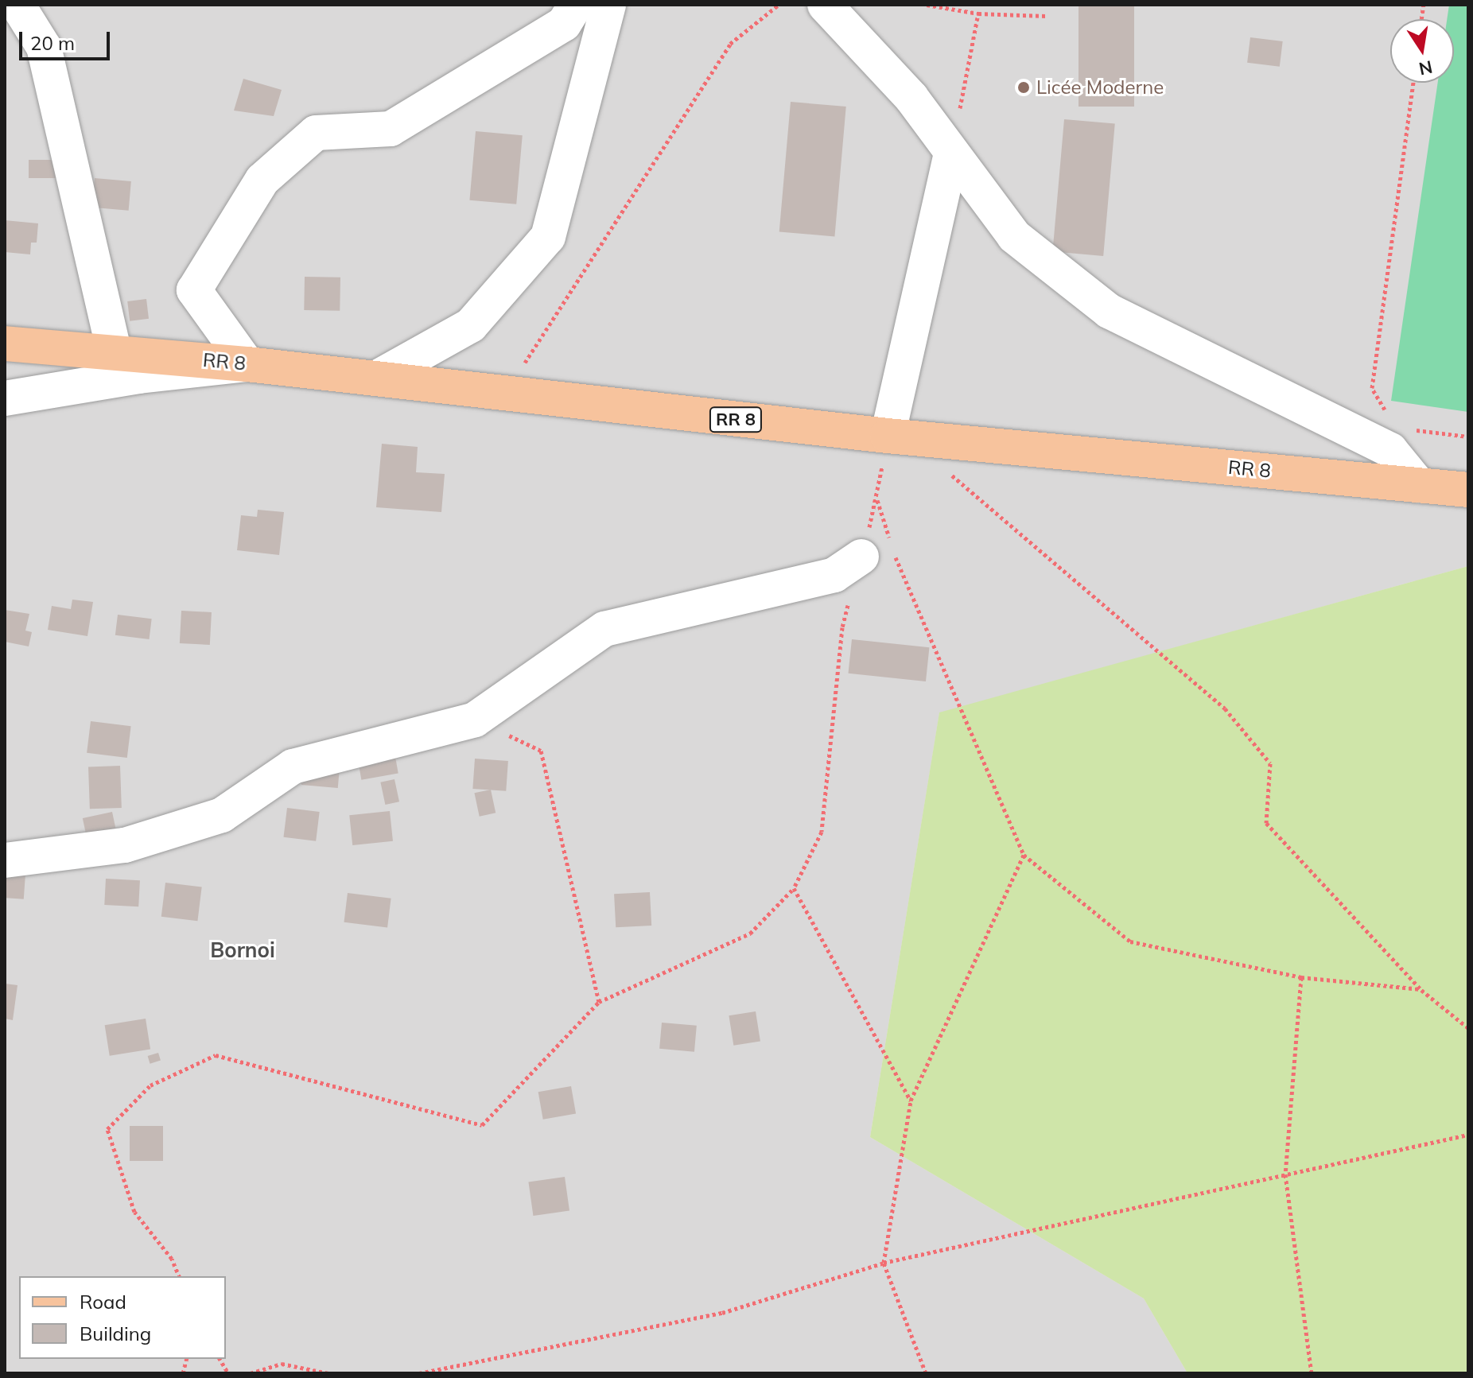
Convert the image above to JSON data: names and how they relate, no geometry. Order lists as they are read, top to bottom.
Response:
{
  "streets": {
    "main road": ["RR 8"]
  },
  "districts": ["Bornoi"],
  "places": ["Licée Moderne"],
  "legend": ["Road", "Building"],
  "scale_bar": "20 m",
  "north": "bottom"
}
